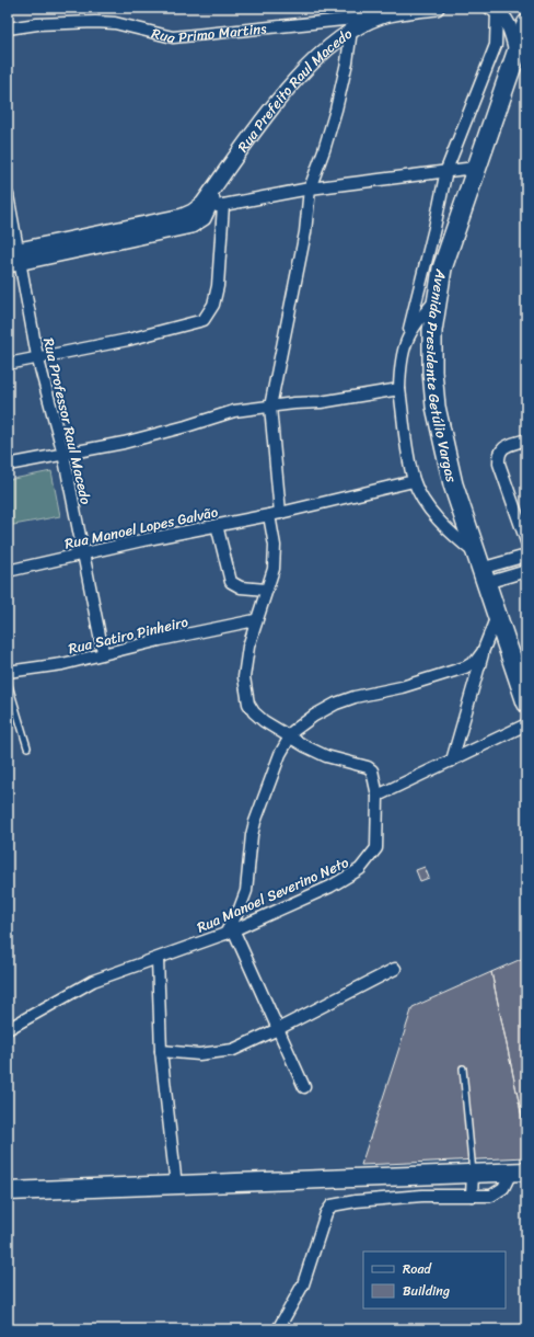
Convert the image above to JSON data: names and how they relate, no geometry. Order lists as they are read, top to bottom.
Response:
{
  "streets": {
    "highway": ["Avenida Presidente Getúlio Vargas"],
    "street": [
      "Rua Primo Martins",
      "Rua Prefeito Raul Macedo",
      "Rua Professor Raul Macedo",
      "Rua Manoel Lopes Galvão",
      "Rua Satiro Pinheiro",
      "Rua Manoel Severino Neto"
    ]
  },
  "crossings": [
    ["Rua Primo Martins", "Rua Prefeito Raul Macedo"],
    ["Rua Prefeito Raul Macedo", "Rua Professor Raul Macedo"],
    ["Rua Prefeito Raul Macedo", "Rua Manoel Severino Neto"],
    ["Rua Professor Raul Macedo", "Rua Manoel Lopes Galvão"],
    ["Rua Professor Raul Macedo", "Rua Satiro Pinheiro"],
    ["Rua Manoel Lopes Galvão", "Rua Manoel Severino Neto"],
    ["Rua Satiro Pinheiro", "Rua Manoel Severino Neto"]
  ],
  "legend": ["Road", "Building"]
}
